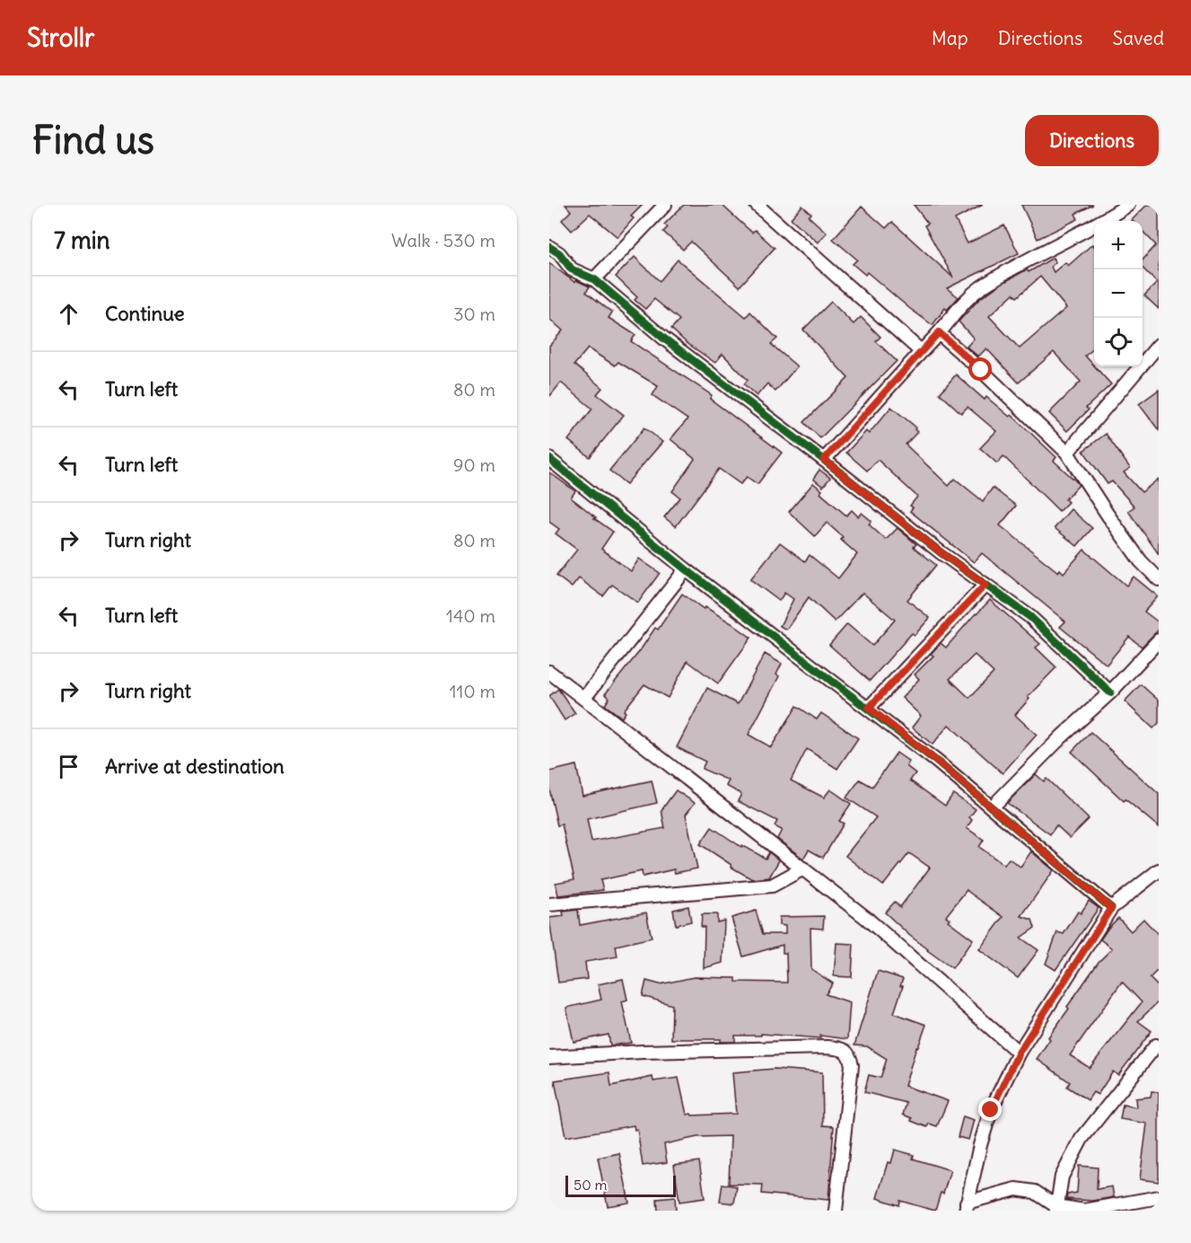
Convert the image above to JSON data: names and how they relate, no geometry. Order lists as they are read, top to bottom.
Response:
{
  "scale_bar": "50 m",
  "page": {
    "header": "Strollr",
    "nav": ["Map", "Directions", "Saved"],
    "buttons": "Directions",
    "title": "Find us",
    "heading": ["7 min", "Walk · 530 m"],
    "map_buttons": ["+", "−"],
    "list": [
      ["Continue", "30 m"],
      ["Turn left", "80 m"],
      ["Turn left", "90 m"],
      ["Turn right", "80 m"],
      ["Turn left", "140 m"],
      ["Turn right", "110 m"],
      "Arrive at destination"
    ],
    "scale": "50 m"
  }
}
